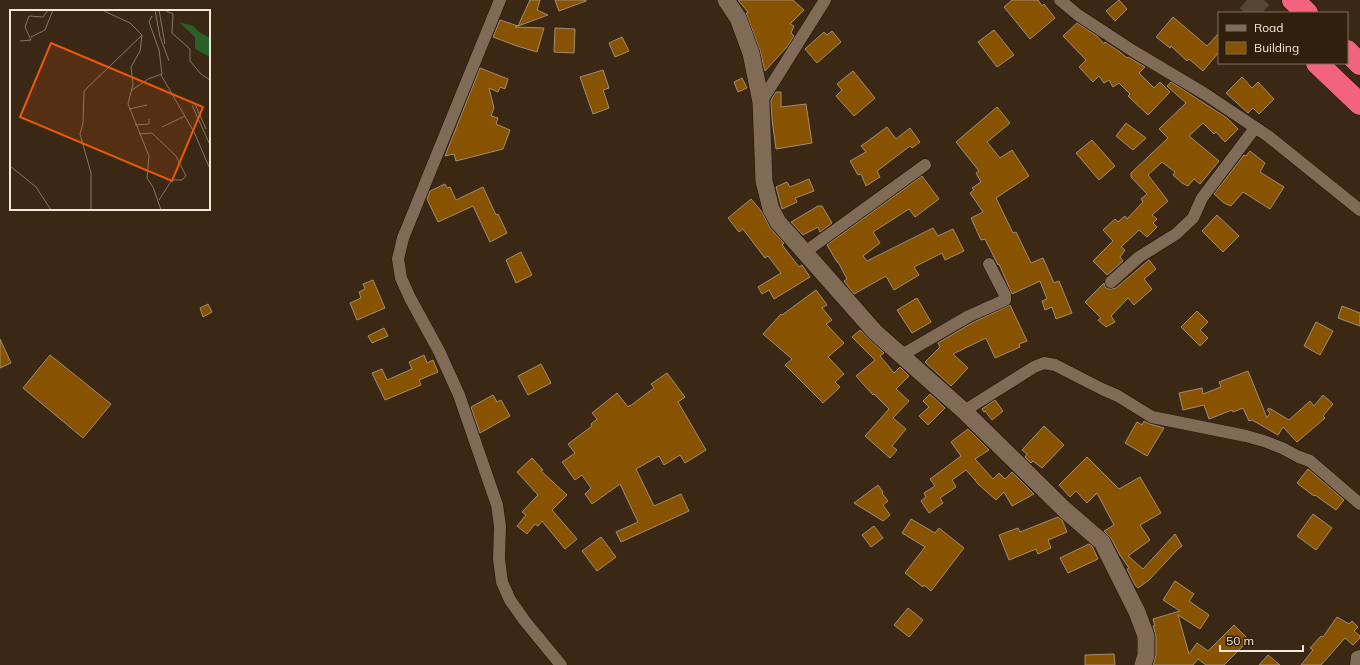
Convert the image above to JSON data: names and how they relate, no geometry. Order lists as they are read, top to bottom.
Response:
{
  "legend": ["Road", "Building"],
  "scale_bar": "50 m"
}
